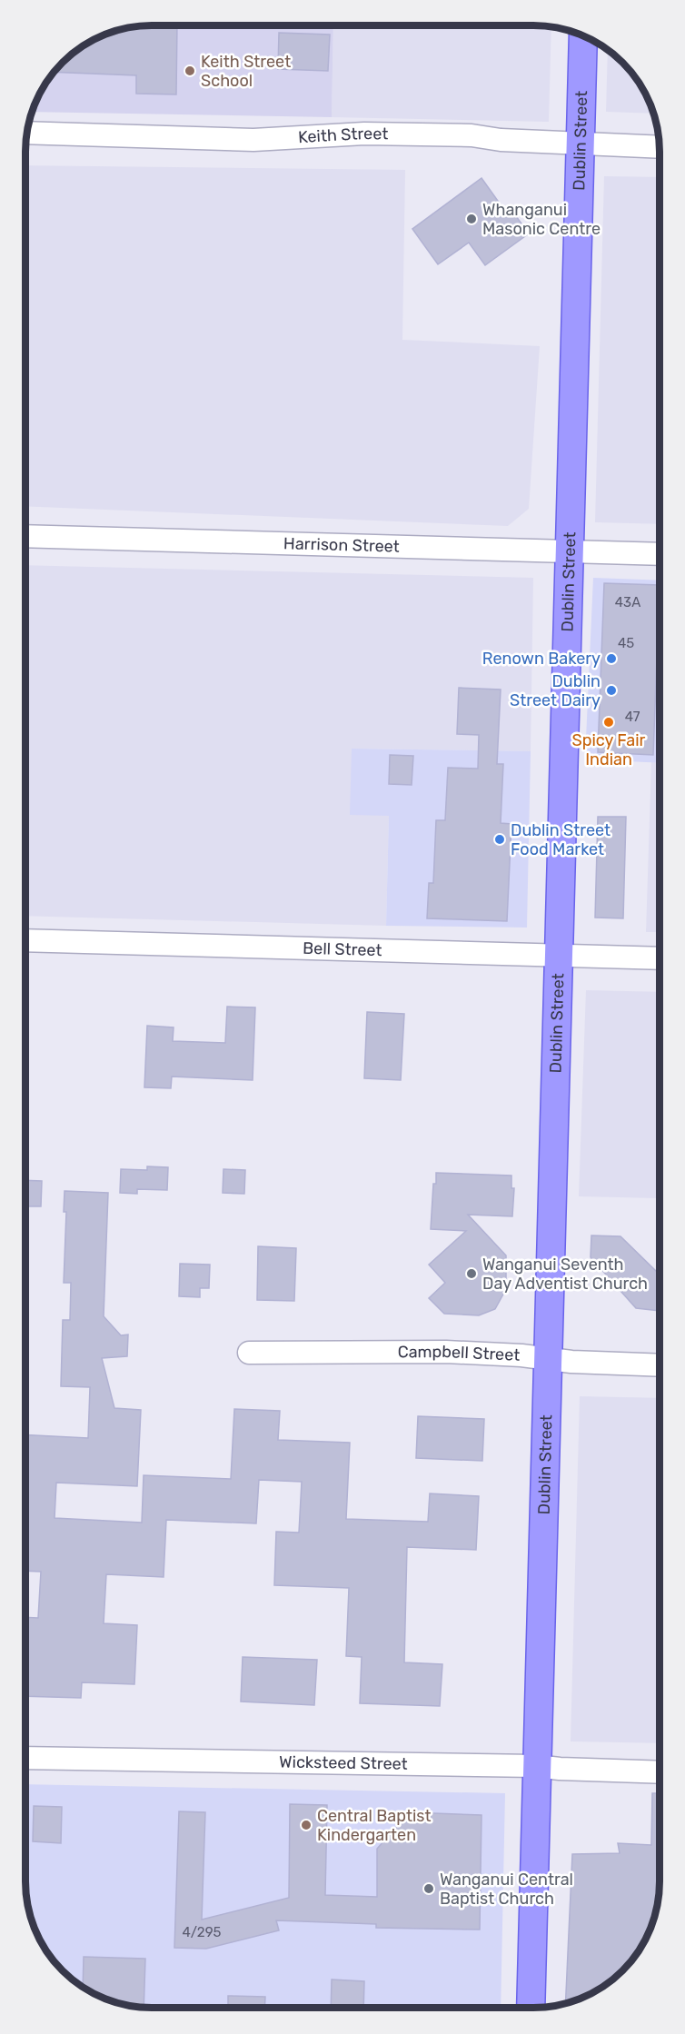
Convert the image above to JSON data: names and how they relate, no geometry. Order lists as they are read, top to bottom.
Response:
{
  "streets": {
    "main road": ["Dublin Street"],
    "street": [
      "Keith Street",
      "Harrison Street",
      "Bell Street",
      "Campbell Street",
      "Wicksteed Street"
    ]
  },
  "crossings": [
    ["Keith Street", "Dublin Street"],
    ["Dublin Street", "Harrison Street"],
    ["Dublin Street", "Bell Street"],
    ["Dublin Street", "Campbell Street"],
    ["Dublin Street", "Wicksteed Street"]
  ],
  "places": [
    "Keith Street School",
    "Whanganui Masonic Centre",
    "Renown Bakery",
    "Dublin Street Dairy",
    "Spicy Fair Indian",
    "Dublin Street Food Market",
    "Wanganui Seventh Day Adventist Church",
    "Central Baptist Kindergarten",
    "Wanganui Central Baptist Church"
  ],
  "house_numbers": [
    "43A",
    "45",
    "47",
    "4/295"
  ]
}
